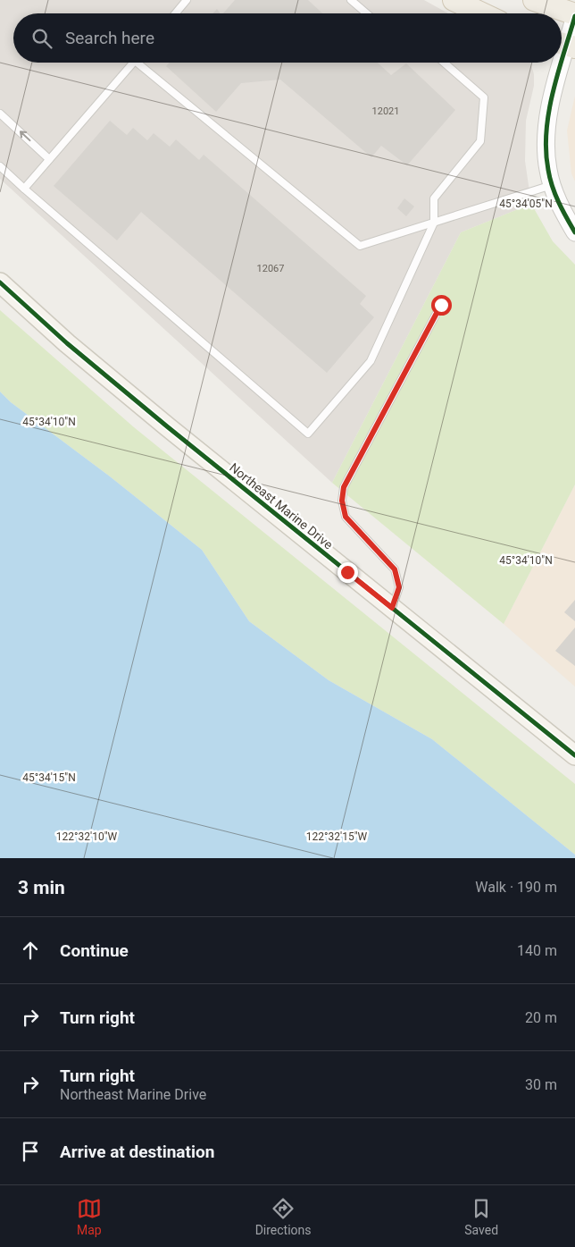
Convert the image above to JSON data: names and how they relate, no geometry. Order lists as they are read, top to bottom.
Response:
{
  "streets": {
    "main road": ["Northeast Marine Drive"]
  },
  "house_numbers": ["12021", "12067"],
  "page": {
    "search": "Search here",
    "heading": ["3 min", "Walk · 190 m"],
    "list": [
      ["Continue", "140 m"],
      ["Turn right", "20 m"],
      ["Turn right", "Northeast Marine Drive", "30 m"],
      "Arrive at destination"
    ],
    "nav": ["Map", "Directions", "Saved"]
  },
  "coordinates": [
    "45°34'05\"N",
    "45°34'10\"N",
    "45°34'15\"N",
    "122°32'10\"W",
    "122°32'15\"W"
  ]
}
